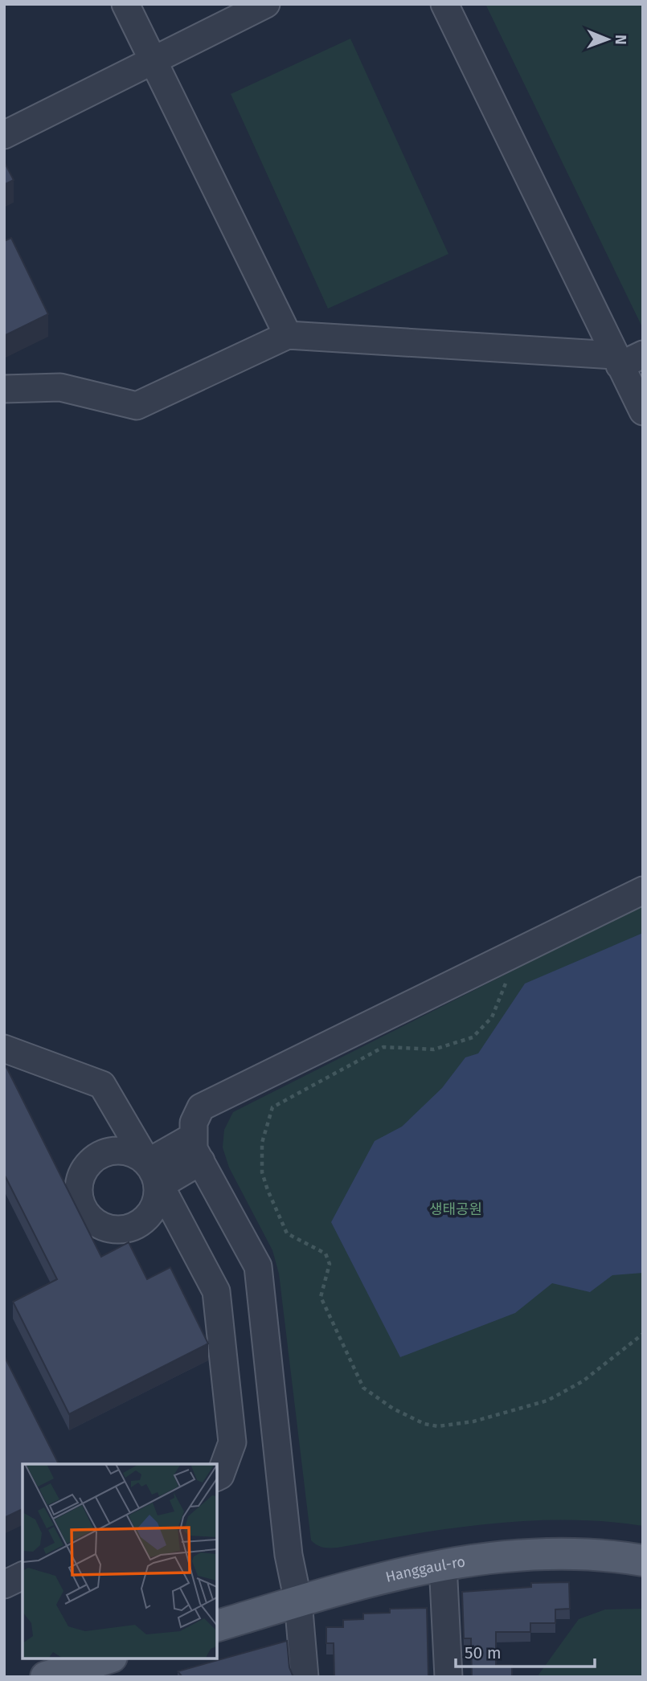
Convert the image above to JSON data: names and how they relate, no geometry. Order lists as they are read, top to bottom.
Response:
{
  "streets": {
    "main road": ["Hanggaul-ro"]
  },
  "parks": ["생태공원"],
  "scale_bar": "50 m",
  "north": "right"
}
